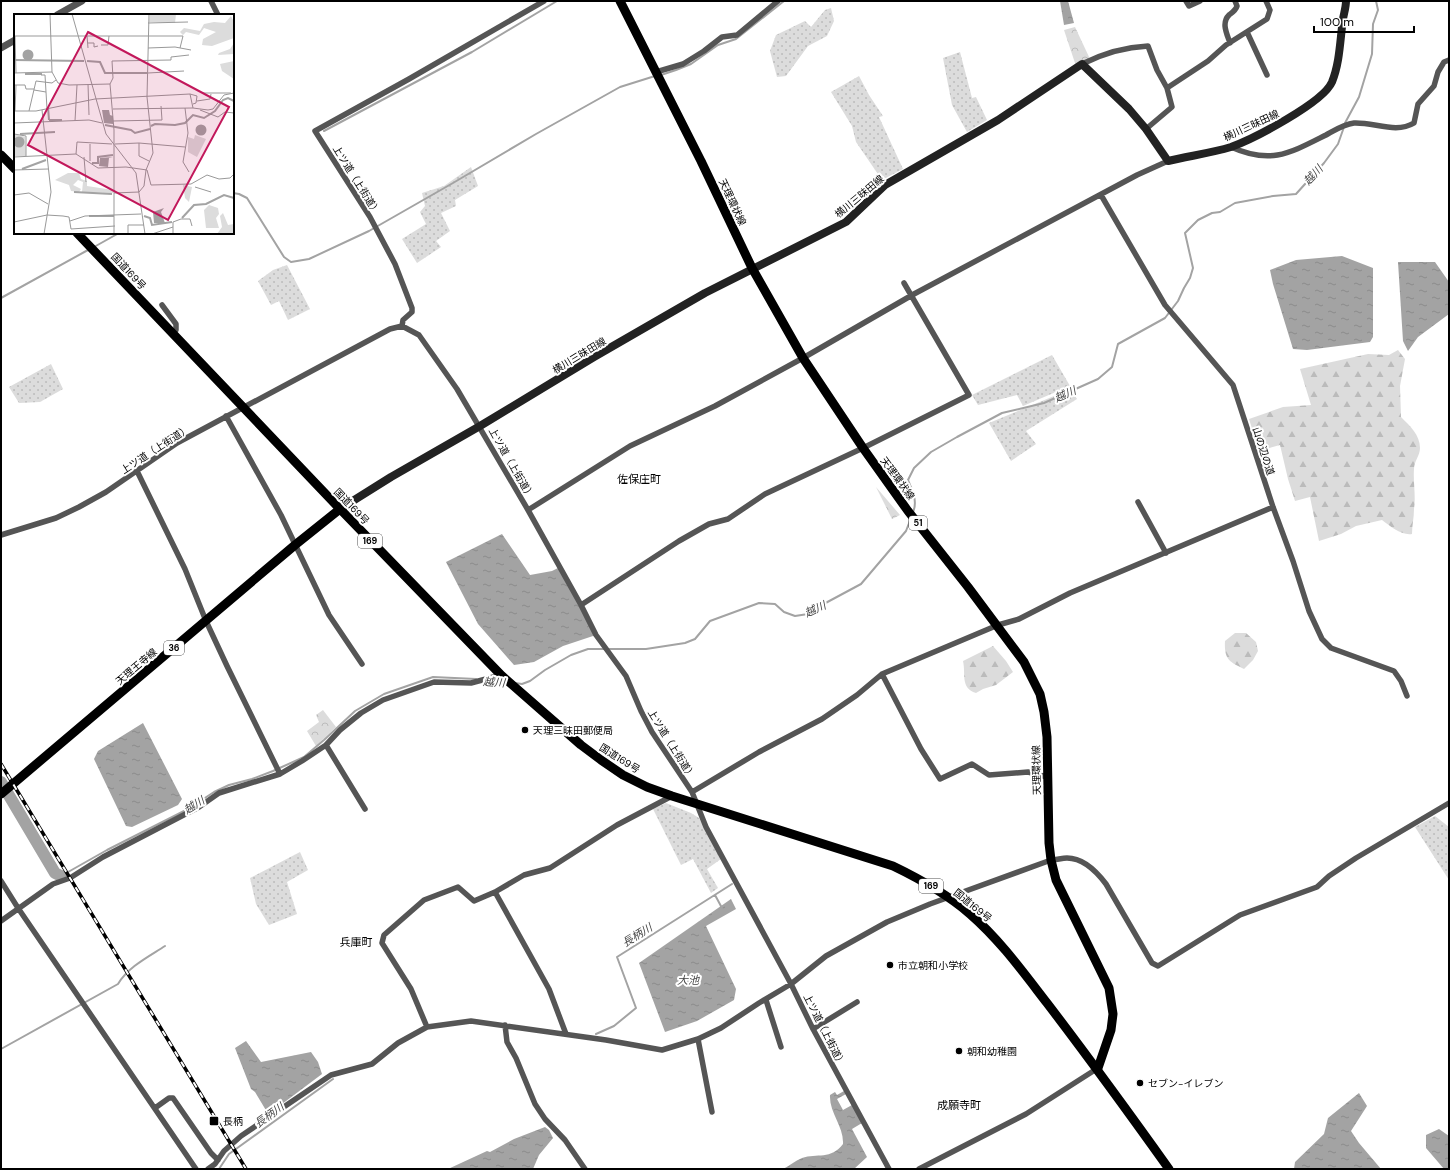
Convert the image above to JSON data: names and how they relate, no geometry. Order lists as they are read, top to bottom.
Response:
{
  "streets": {
    "main road": [
      "横川三昧田線",
      "天理環状線",
      "国道169号",
      "51",
      "169",
      "36",
      "天理王寺線"
    ],
    "street": ["上ツ道（上街道）", "山の辺の道"]
  },
  "crossings": [
    ["横川三昧田線", "上ツ道（上街道）"],
    ["横川三昧田線", "天理環状線"],
    ["横川三昧田線", "国道169号"],
    ["横川三昧田線", "天理王寺線"],
    ["上ツ道（上街道）", "国道169号"],
    ["天理環状線", "国道169号"],
    ["国道169号", "天理王寺線"]
  ],
  "districts": ["佐保庄町", "兵庫町", "成願寺町"],
  "water": ["越川", "長柄川", "大池"],
  "places": {
    "other": [
      "天理三昧田郵便局",
      "市立朝和小学校",
      "朝和幼稚園",
      "セブン-イレブン"
    ],
    "transit": ["長柄"]
  },
  "scale_bar": "100 m"
}
